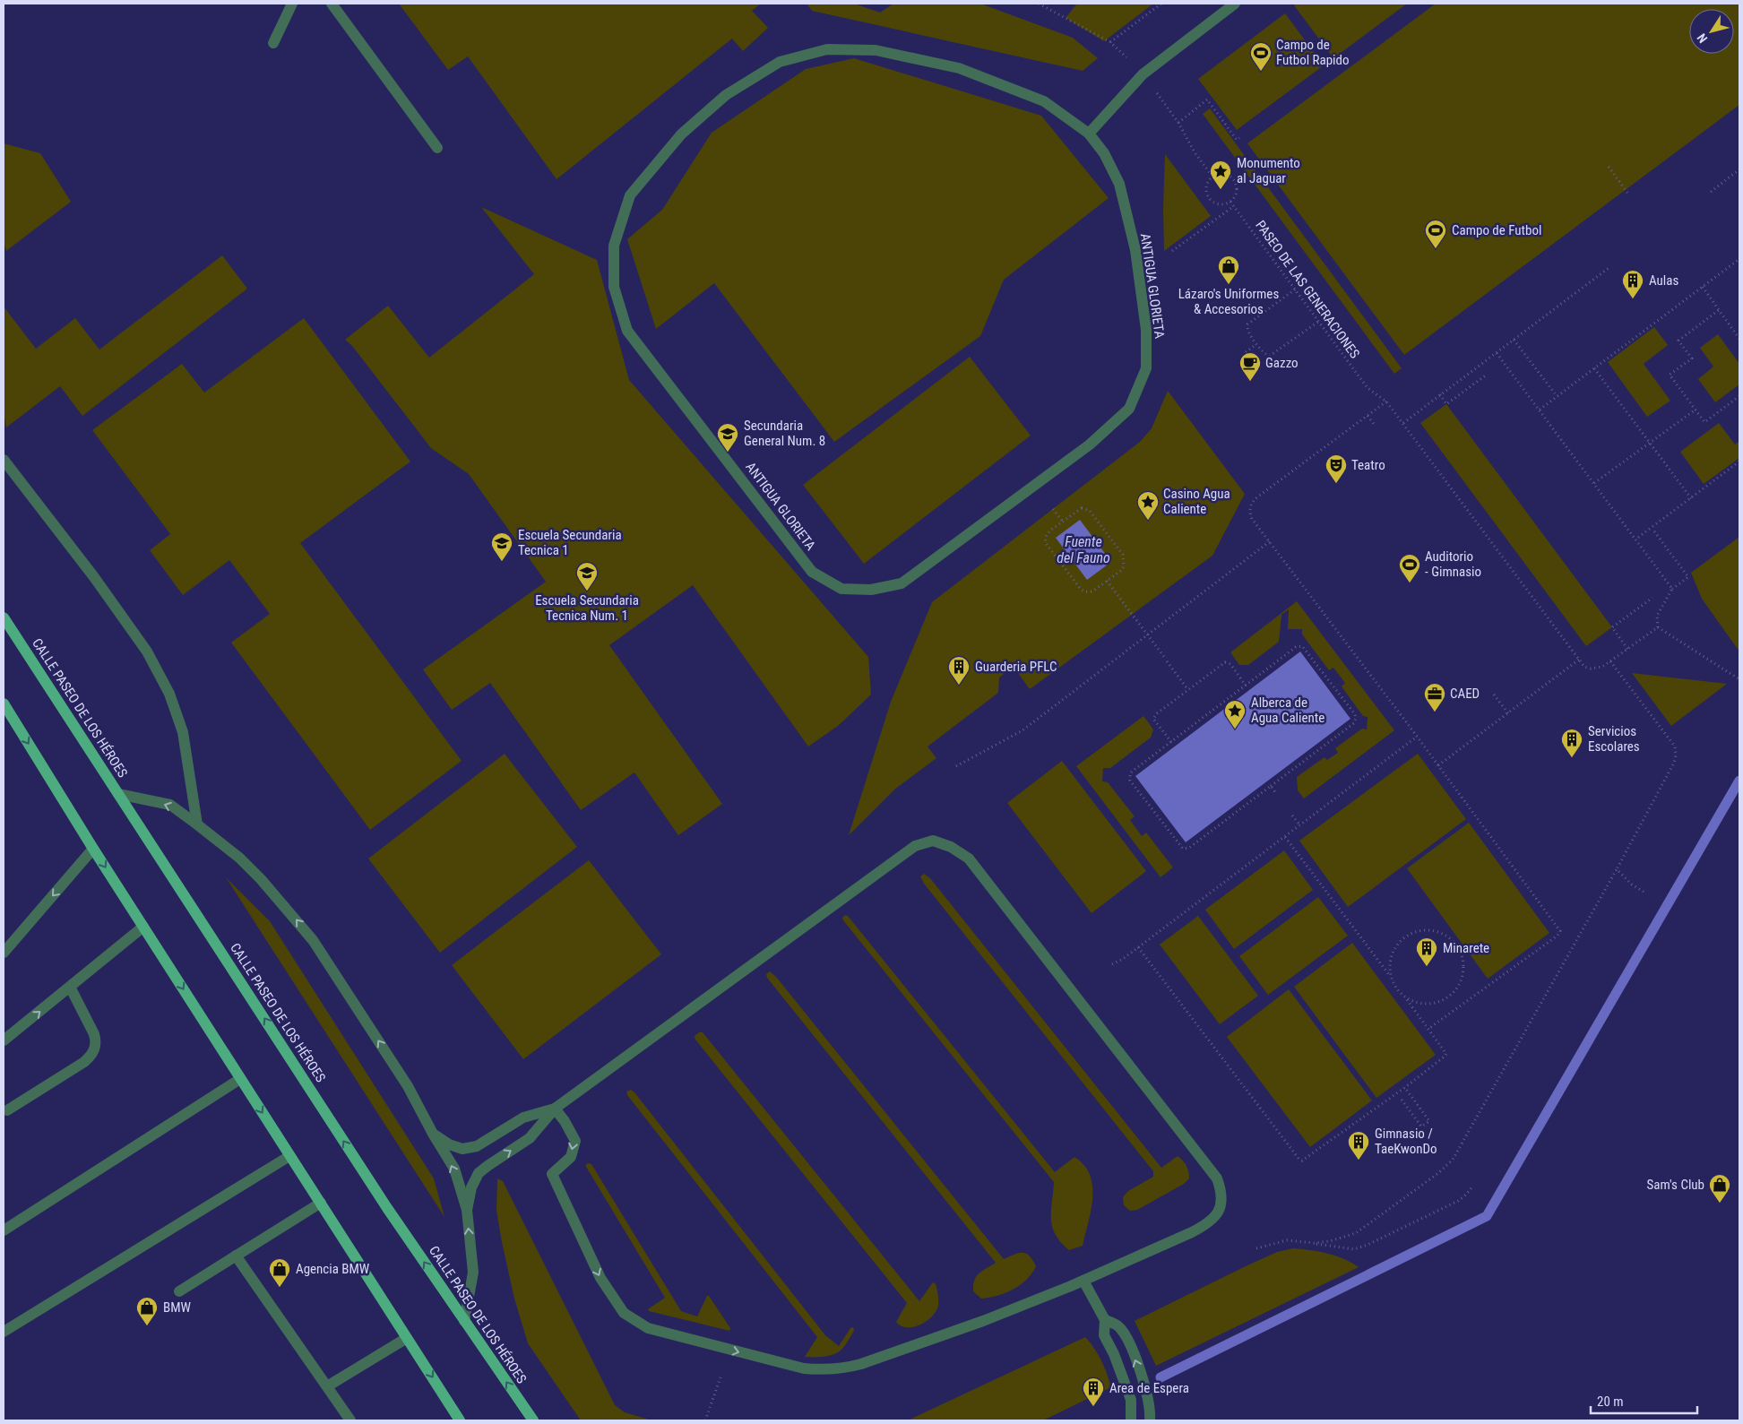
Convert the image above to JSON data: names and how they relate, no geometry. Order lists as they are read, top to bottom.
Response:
{
  "streets": {
    "main road": ["CALLE PASEO DE LOS HÉROES"],
    "street": ["ANTIGUA GLORIETA"],
    "path": ["PASEO DE LAS GENERACIONES"]
  },
  "water": ["Fuente del Fauno"],
  "places": {
    "sports": ["Campo de Futbol Rapido", "Campo de Futbol", "Auditorio - Gimnasio"],
    "place": ["Monumento al Jaguar", "Casino Agua Caliente", "Alberca de Agua Caliente"],
    "shop": [
      "Lázaro's Uniformes & Accesorios",
      "Sam's Club",
      "Agencia BMW",
      "BMW"
    ],
    "building": [
      "Aulas",
      "Guarderia PFLC",
      "Servicios Escolares",
      "Minarete",
      "Gimnasio / TaeKwonDo",
      "Area de Espera"
    ],
    "cafe": ["Gazzo"],
    "school or university": ["Secundaria General Num. 8", "Escuela Secundaria Tecnica 1", "Escuela Secundaria Tecnica Num. 1"],
    "theatre": ["Teatro"],
    "office": ["CAED"]
  },
  "scale_bar": "20 m",
  "north": "bottom left"
}
